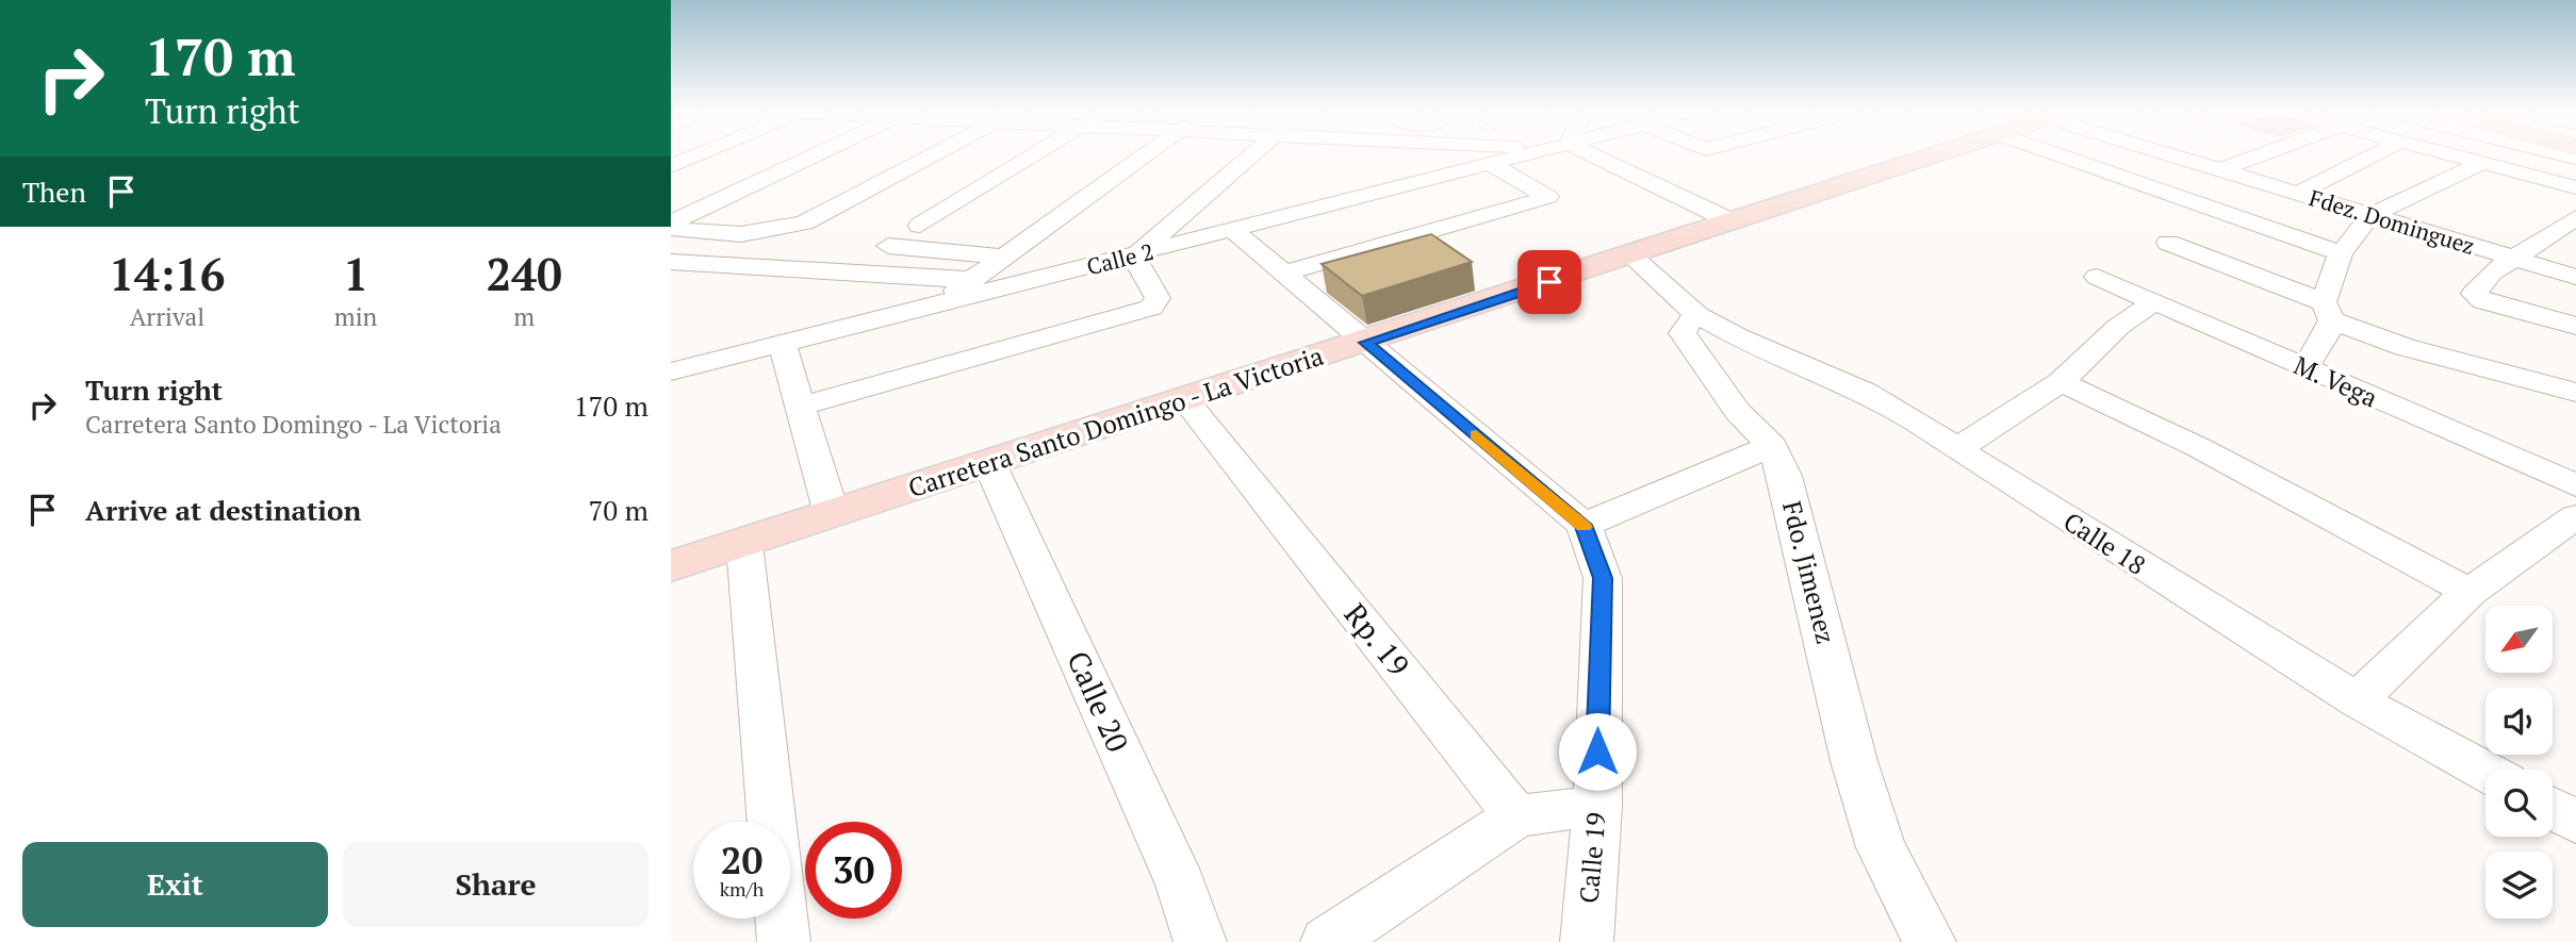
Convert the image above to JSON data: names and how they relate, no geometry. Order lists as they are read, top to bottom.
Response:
{
  "streets": {
    "main road": ["Carretera Santo Domingo - La Victoria"],
    "street": [
      "Fdez. Dominguez",
      "Calle 2",
      "M. Vega",
      "Calle 18",
      "Fdo. Jimenez",
      "Rp. 19",
      "Calle 20",
      "Calle 19"
    ]
  },
  "crossings": [
    ["Carretera Santo Domingo - La Victoria", "Rp. 19"],
    ["Carretera Santo Domingo - La Victoria", "Calle 20"],
    ["Calle 18", "Fdo. Jimenez"]
  ],
  "north": "bottom left",
  "page": {
    "turn": ["170 m", "Turn right"],
    "then": "Then",
    "eta": [
      "14:16",
      "Arrival",
      "1",
      "min",
      "240",
      "m"
    ],
    "list": [
      {
        "name": "Turn right",
        "note": "Carretera Santo Domingo - La Victoria",
        "value": "170 m"
      },
      {
        "name": "Arrive at destination",
        "value": "70 m"
      }
    ],
    "speed": "20 km/h",
    "limit": "30",
    "buttons": ["Exit", "Share"]
  }
}
